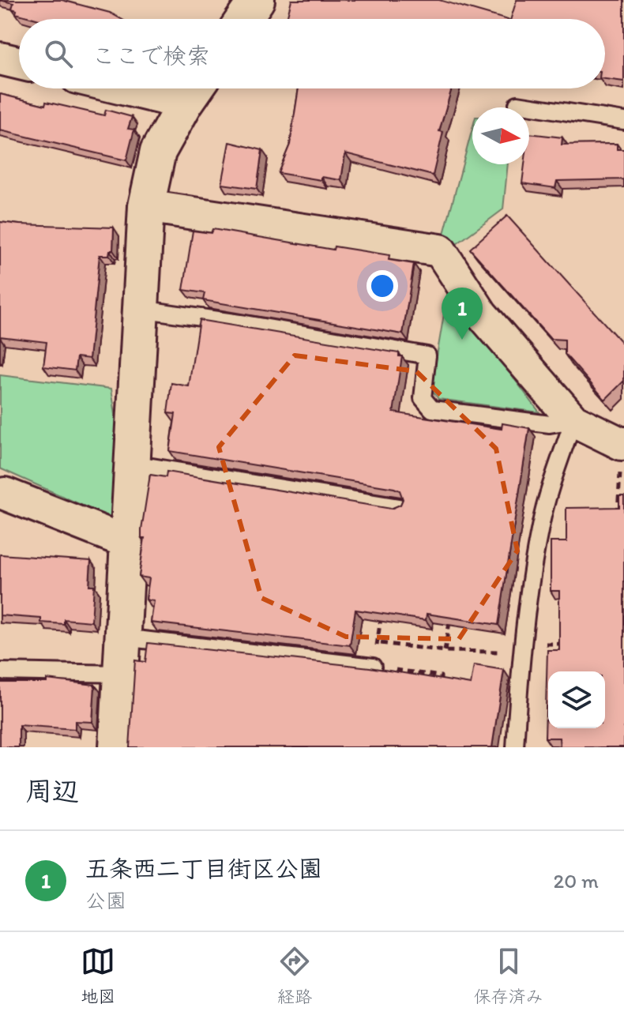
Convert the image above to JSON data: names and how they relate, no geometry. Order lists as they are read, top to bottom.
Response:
{
  "north": "right",
  "page": {
    "search": "ここで検索",
    "pins": "1",
    "heading": "周辺",
    "list": [
      {
        "mark": "1",
        "name": "五条西二丁目街区公園",
        "note": "公園",
        "value": "20 m"
      }
    ],
    "nav": ["地図", "経路", "保存済み"]
  }
}
